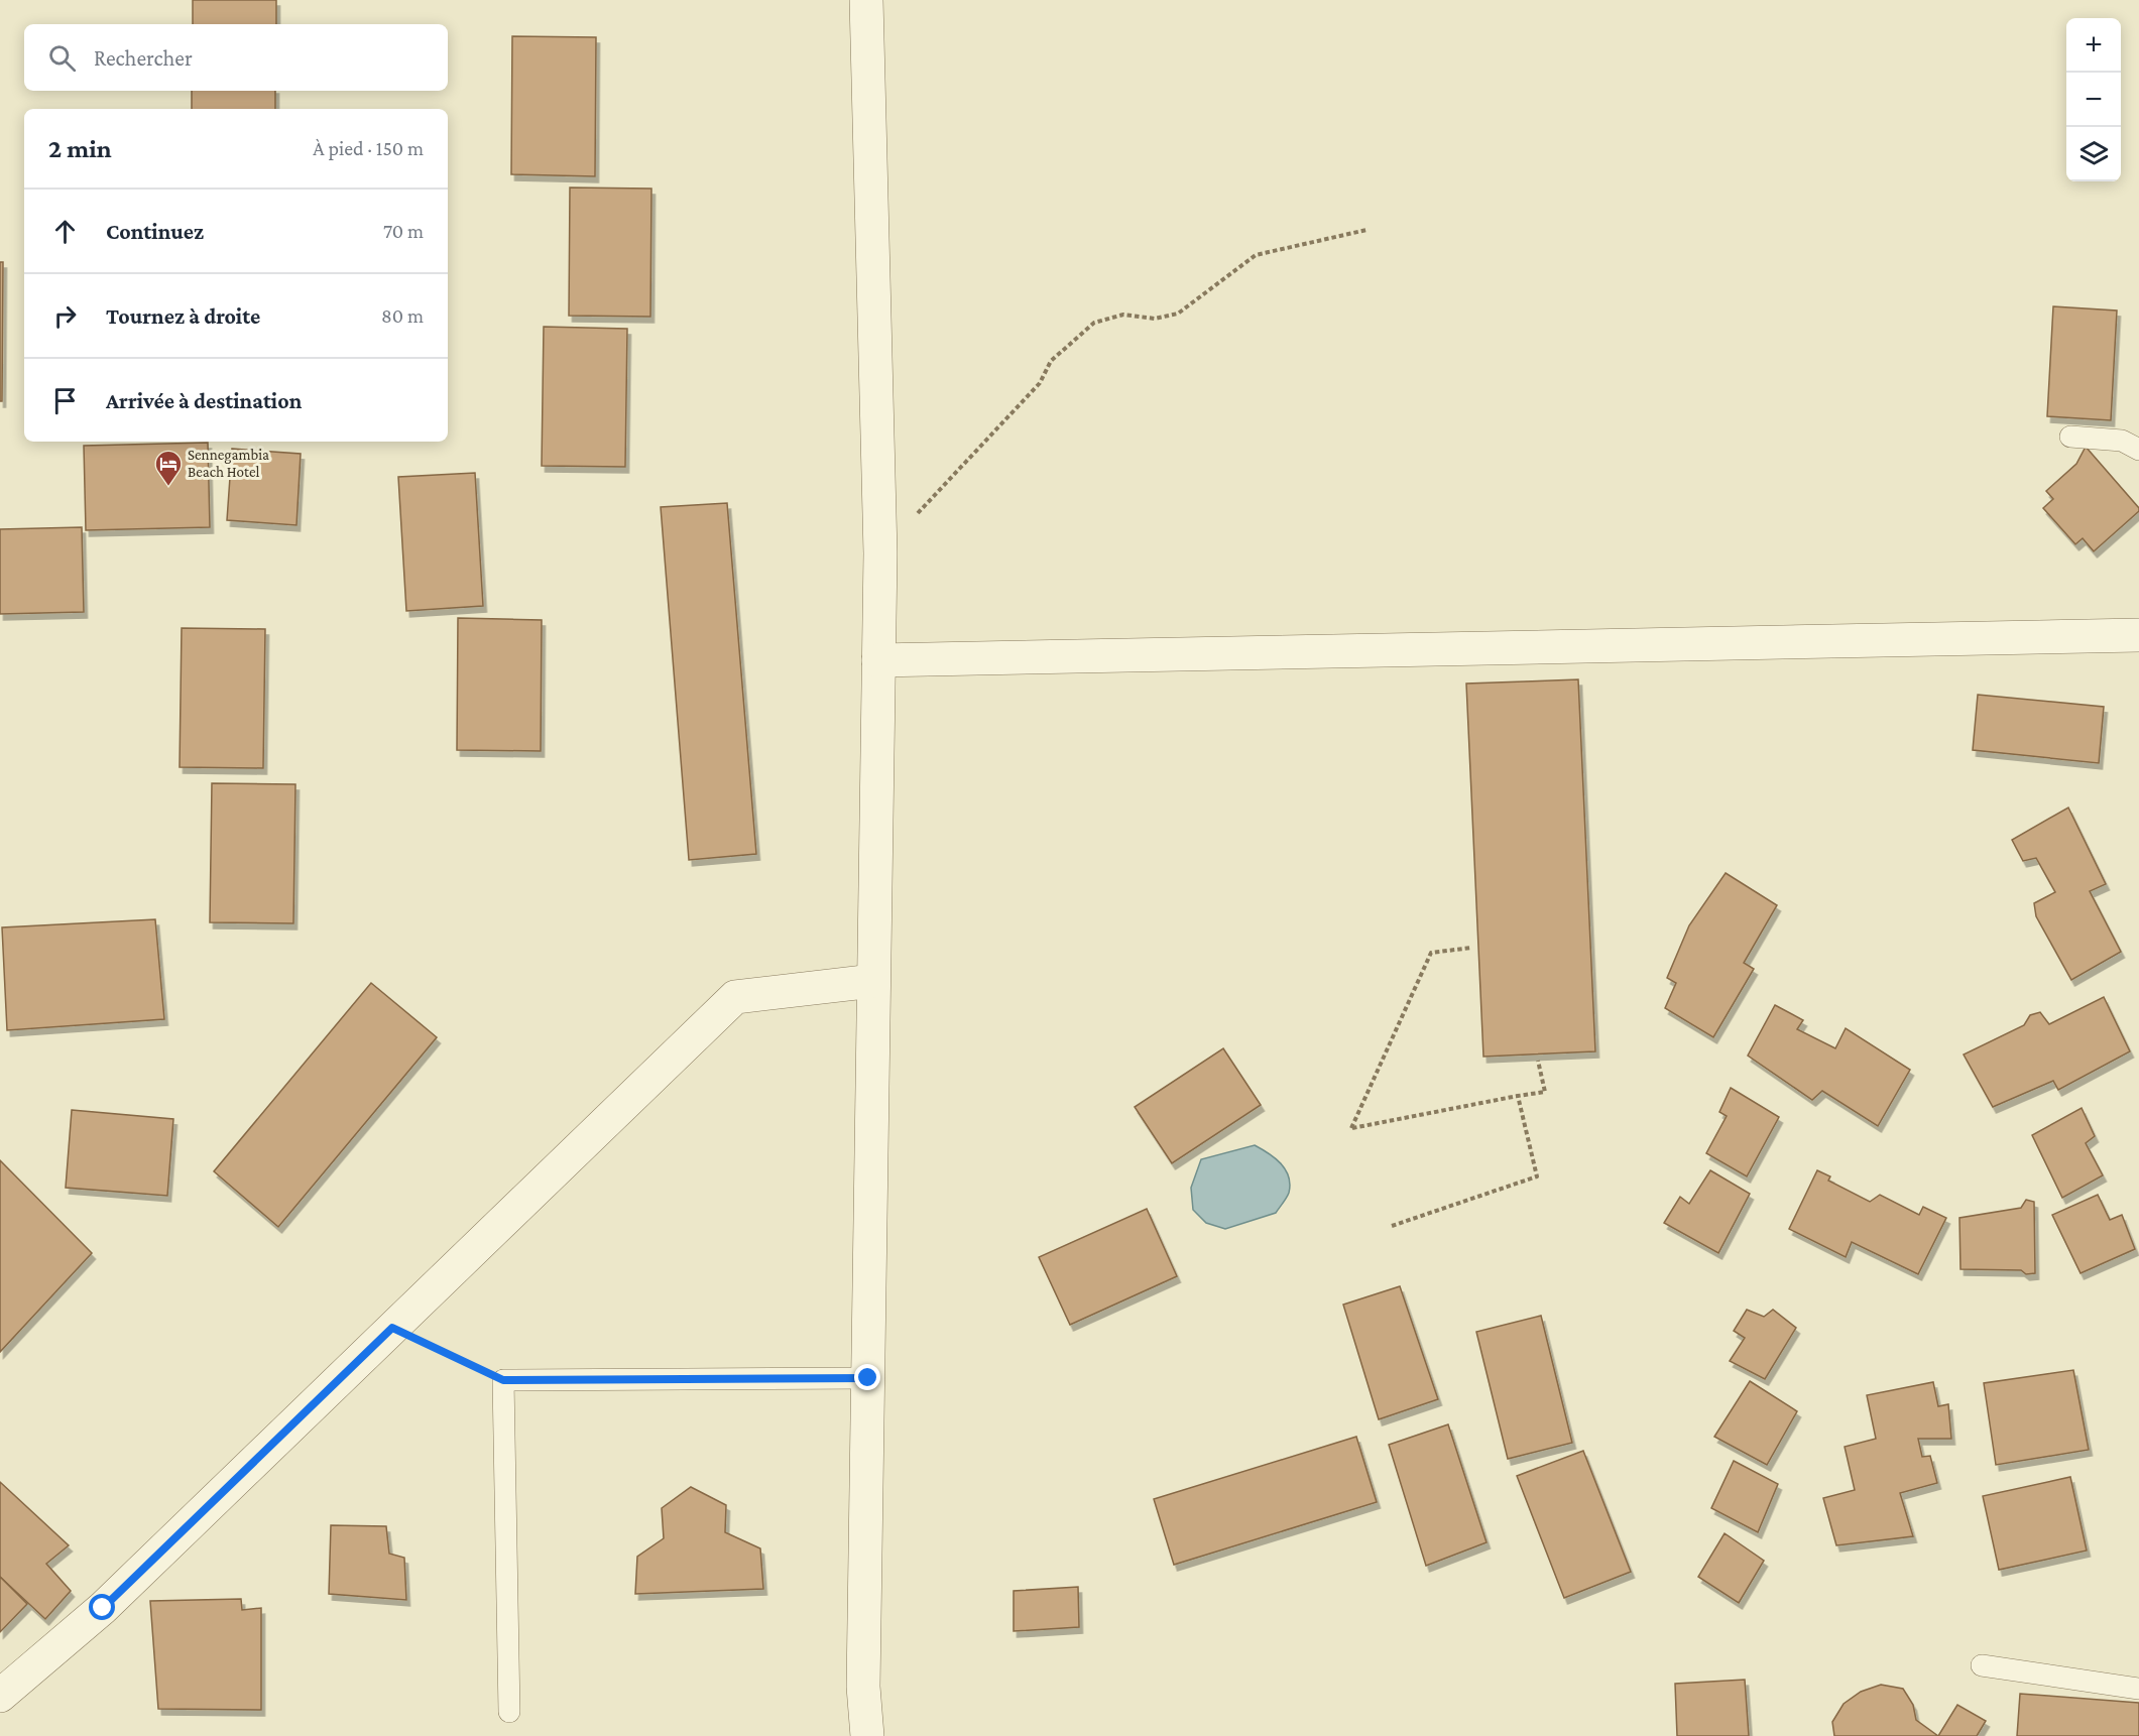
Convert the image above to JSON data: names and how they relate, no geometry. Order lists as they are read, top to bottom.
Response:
{
  "places": {
    "hotel": ["Sennegambia Beach Hotel"]
  },
  "page": {
    "map_buttons": ["+", "−"],
    "search": "Rechercher",
    "heading": ["2 min", "À pied · 150 m"],
    "list": [
      ["Continuez", "70 m"],
      ["Tournez à droite", "80 m"],
      "Arrivée à destination"
    ]
  }
}
